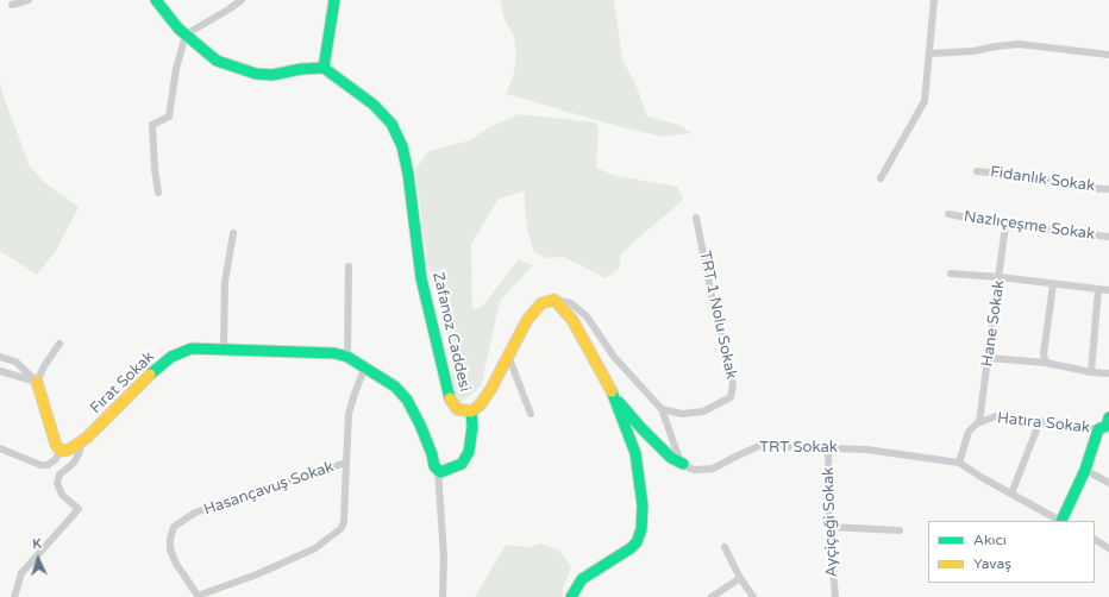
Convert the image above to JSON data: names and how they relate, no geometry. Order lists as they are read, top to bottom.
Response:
{
  "streets": {
    "street": [
      "Fidanlık Sokak",
      "Nazlıçeşme Sokak",
      "TRT 1 Nolu Sokak",
      "Hane Sokak",
      "Zafanoz Caddesi",
      "Fırat Sokak",
      "Hatıra Sokak",
      "TRT Sokak",
      "Hasançavuş Sokak",
      "Ayçiçeği Sokak"
    ]
  },
  "crossings": [
    ["Nazlıçeşme Sokak", "Hane Sokak"],
    ["Hane Sokak", "Hatıra Sokak"],
    ["Fırat Sokak", "Hasançavuş Sokak"],
    ["Hatıra Sokak", "TRT Sokak"],
    ["TRT Sokak", "Ayçiçeği Sokak"]
  ],
  "legend": ["Akıcı", "Yavaş"],
  "north": "top"
}
